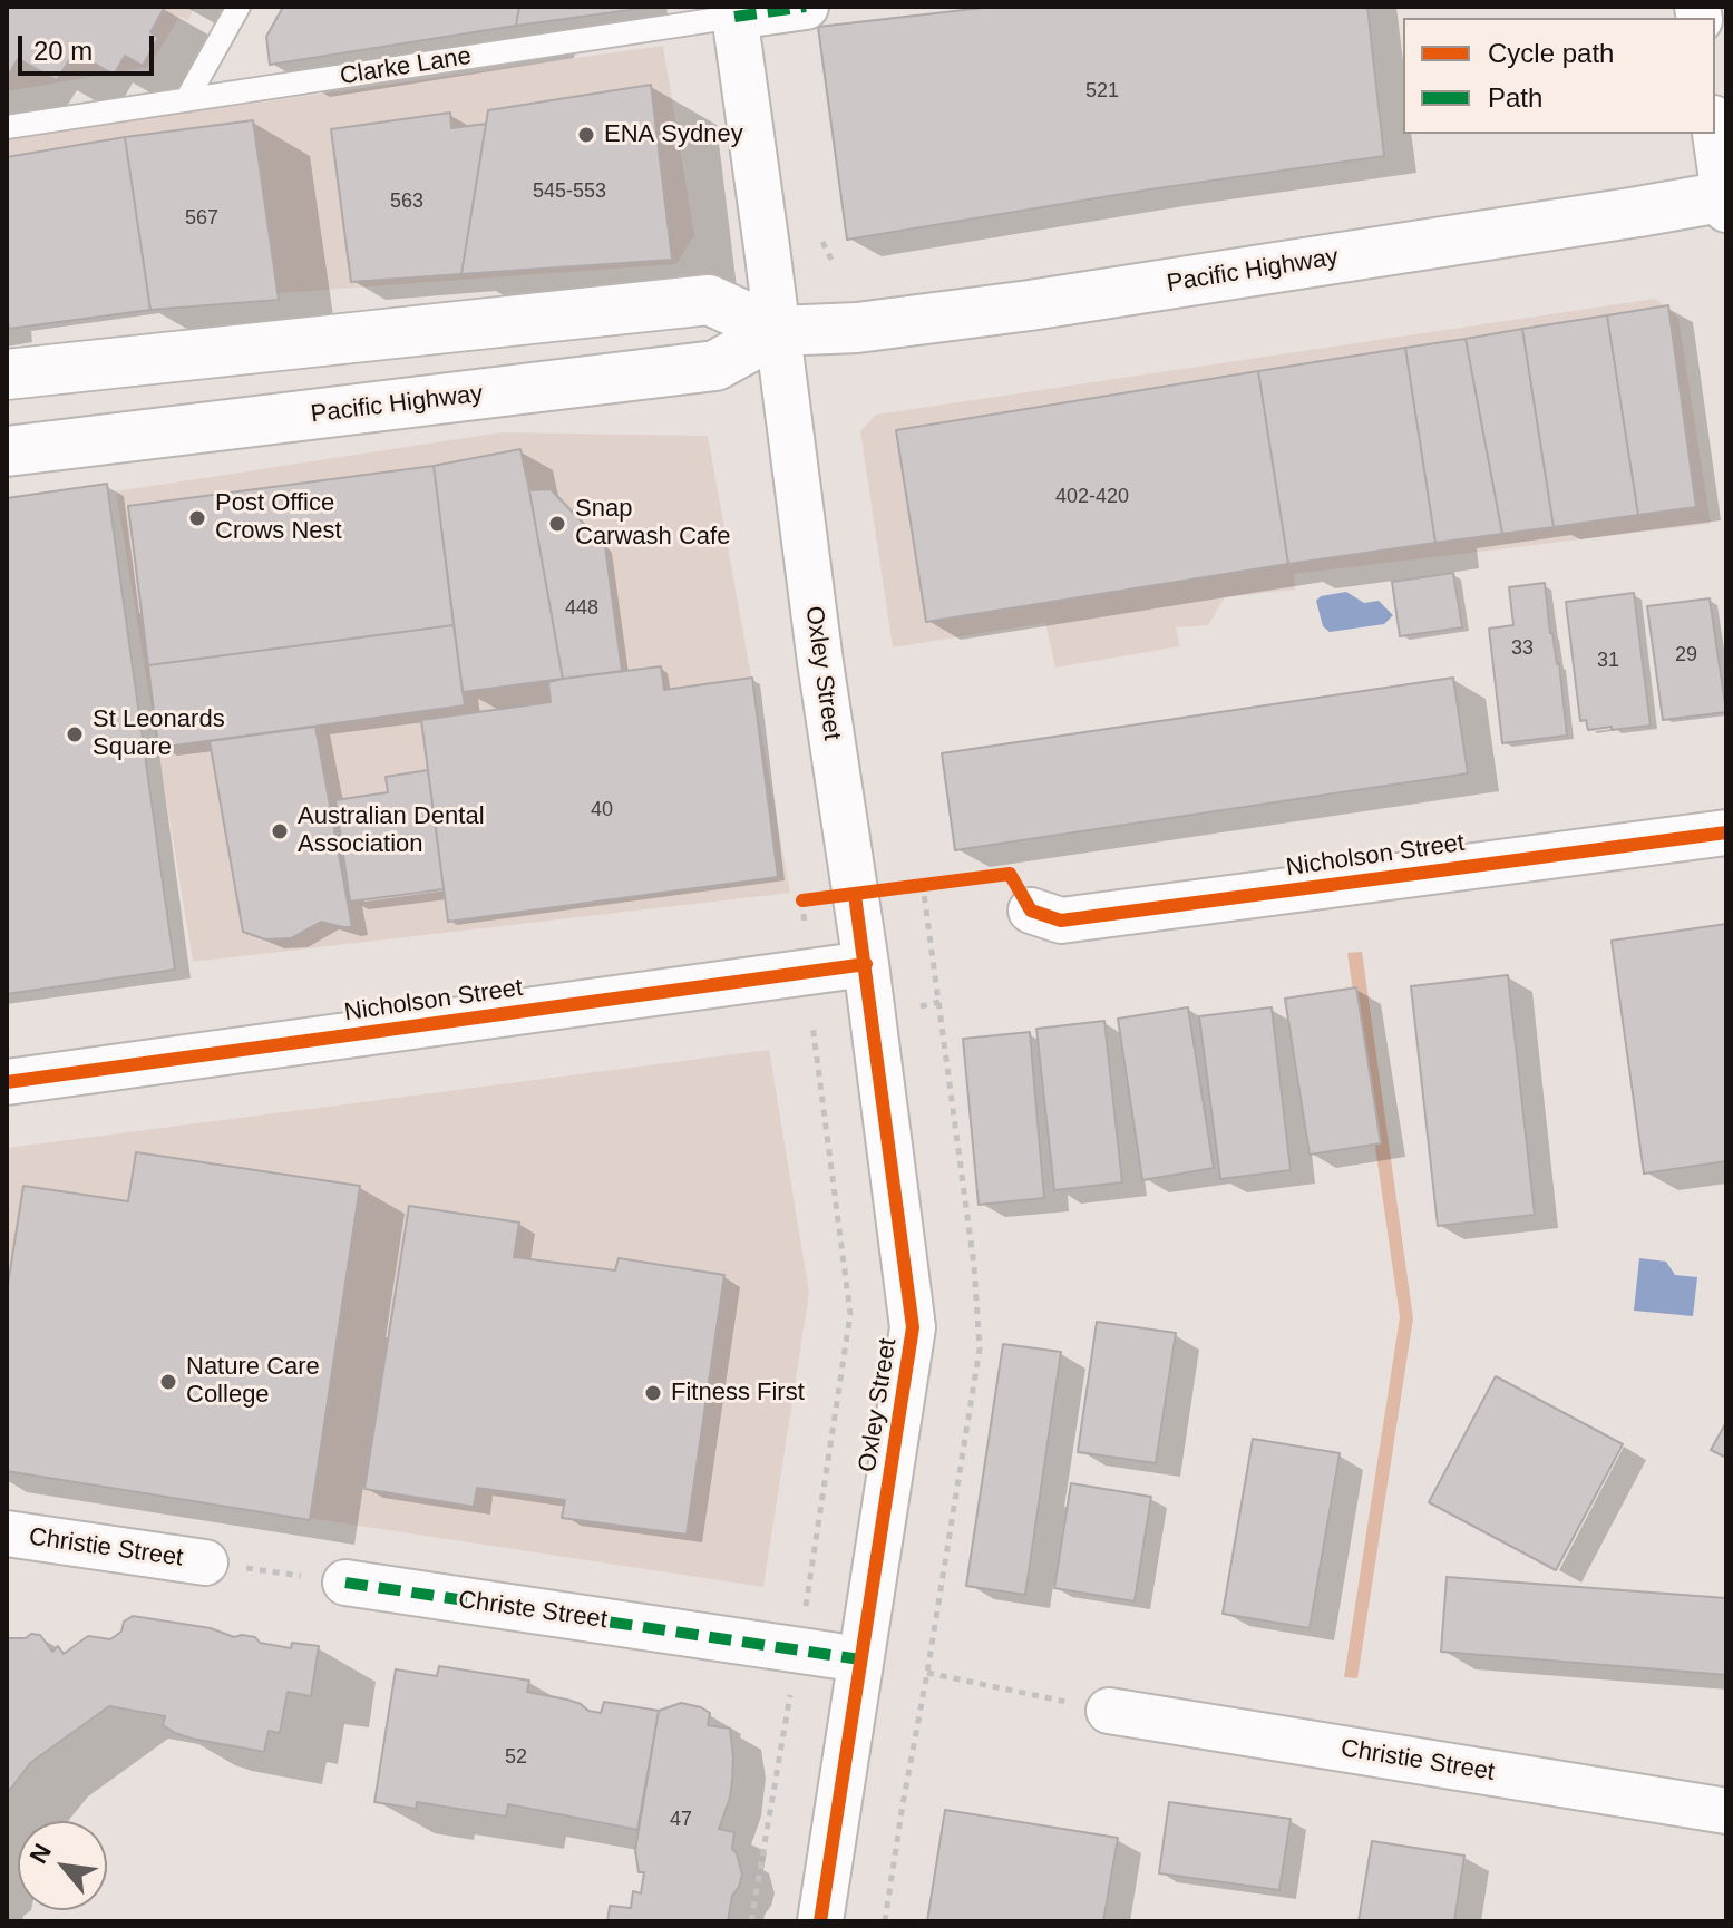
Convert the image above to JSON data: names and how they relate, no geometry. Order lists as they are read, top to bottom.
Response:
{
  "streets": {
    "main road": ["Pacific Highway"],
    "street": [
      "Clarke Lane",
      "Oxley Street",
      "Nicholson Street",
      "Christie Street",
      "Christe Street"
    ]
  },
  "crossings": [
    ["Clarke Lane", "Oxley Street"],
    ["Pacific Highway", "Oxley Street"],
    ["Oxley Street", "Nicholson Street"],
    ["Oxley Street", "Christe Street"]
  ],
  "places": [
    "ENA Sydney",
    "Post Office Crows Nest",
    "Snap Carwash Cafe",
    "St Leonards Square",
    "Australian Dental Association",
    "Nature Care College",
    "Fitness First"
  ],
  "house_numbers": [
    "521",
    "545-553",
    "563",
    "567",
    "402-420",
    "448",
    "33",
    "29",
    "31",
    "40",
    "52",
    "47"
  ],
  "legend": ["Cycle path", "Path"],
  "scale_bar": "20 m",
  "north": "top left"
}
